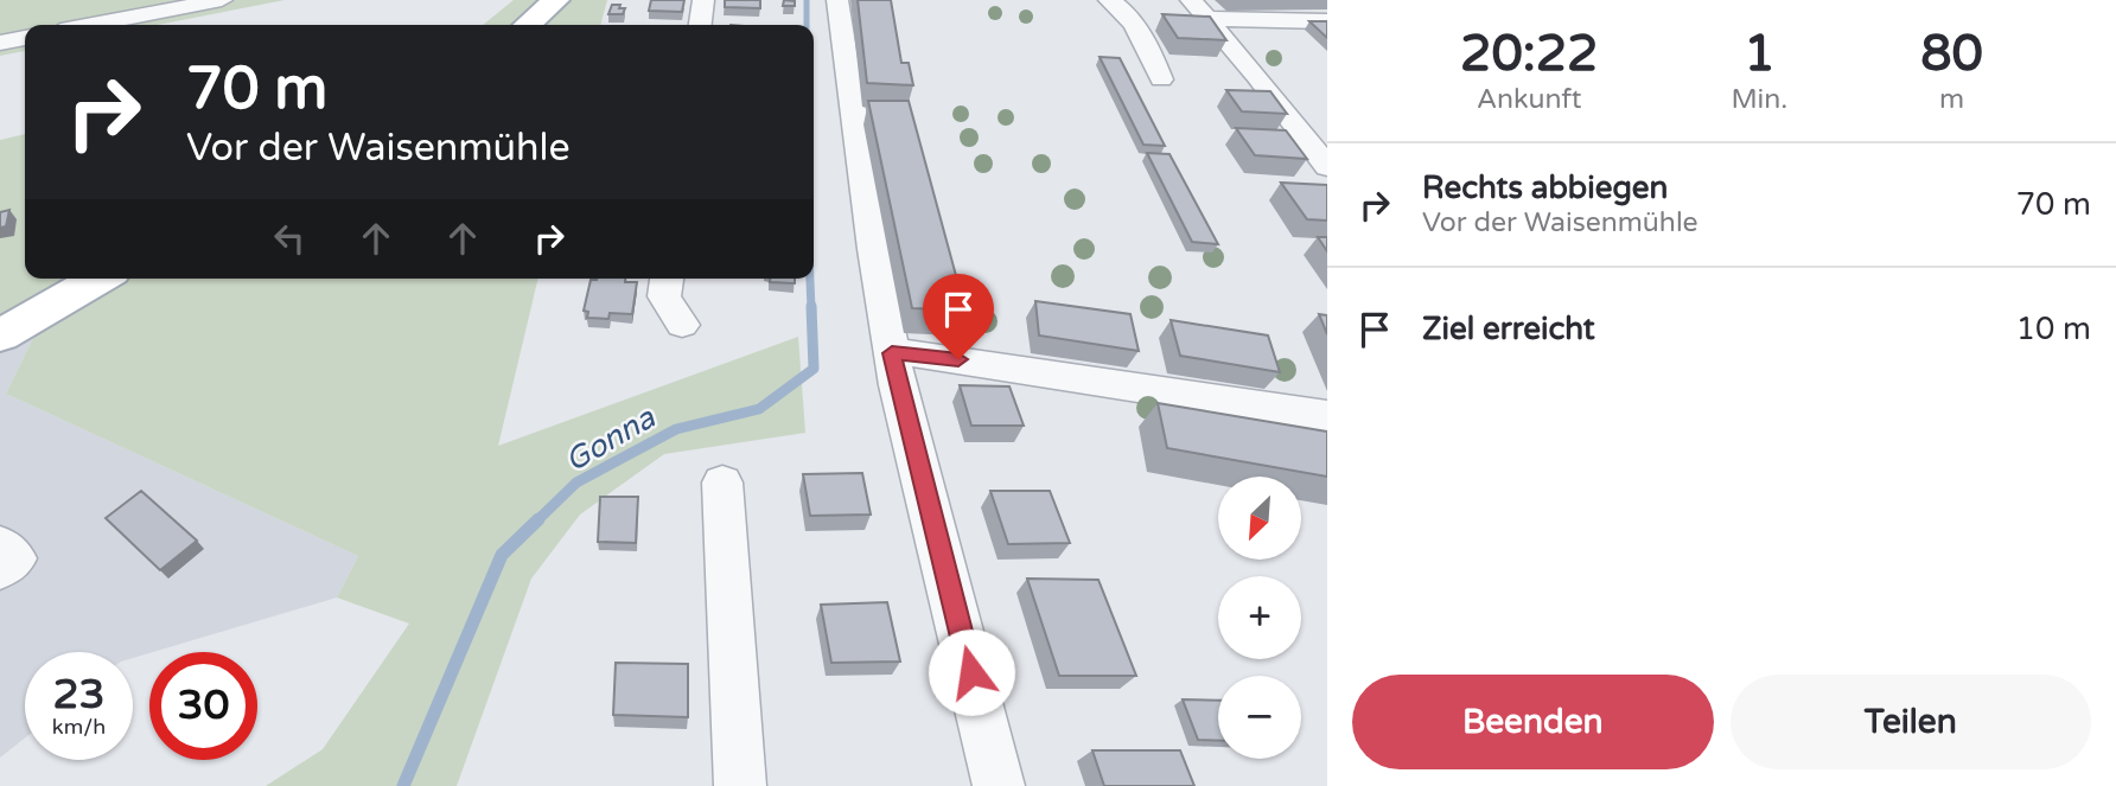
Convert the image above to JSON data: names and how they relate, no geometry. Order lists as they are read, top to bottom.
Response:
{
  "water": ["Gonna"],
  "north": "bottom left",
  "page": {
    "eta": [
      "20:22",
      "Ankunft",
      "1",
      "Min.",
      "80",
      "m"
    ],
    "turn": ["70 m", "Vor der Waisenmühle"],
    "list": [
      {
        "name": "Rechts abbiegen",
        "note": "Vor der Waisenmühle",
        "value": "70 m"
      },
      {
        "name": "Ziel erreicht",
        "value": "10 m"
      }
    ],
    "map_buttons": ["+", "−"],
    "speed": "23 km/h",
    "limit": "30",
    "buttons": ["Beenden", "Teilen"]
  }
}
